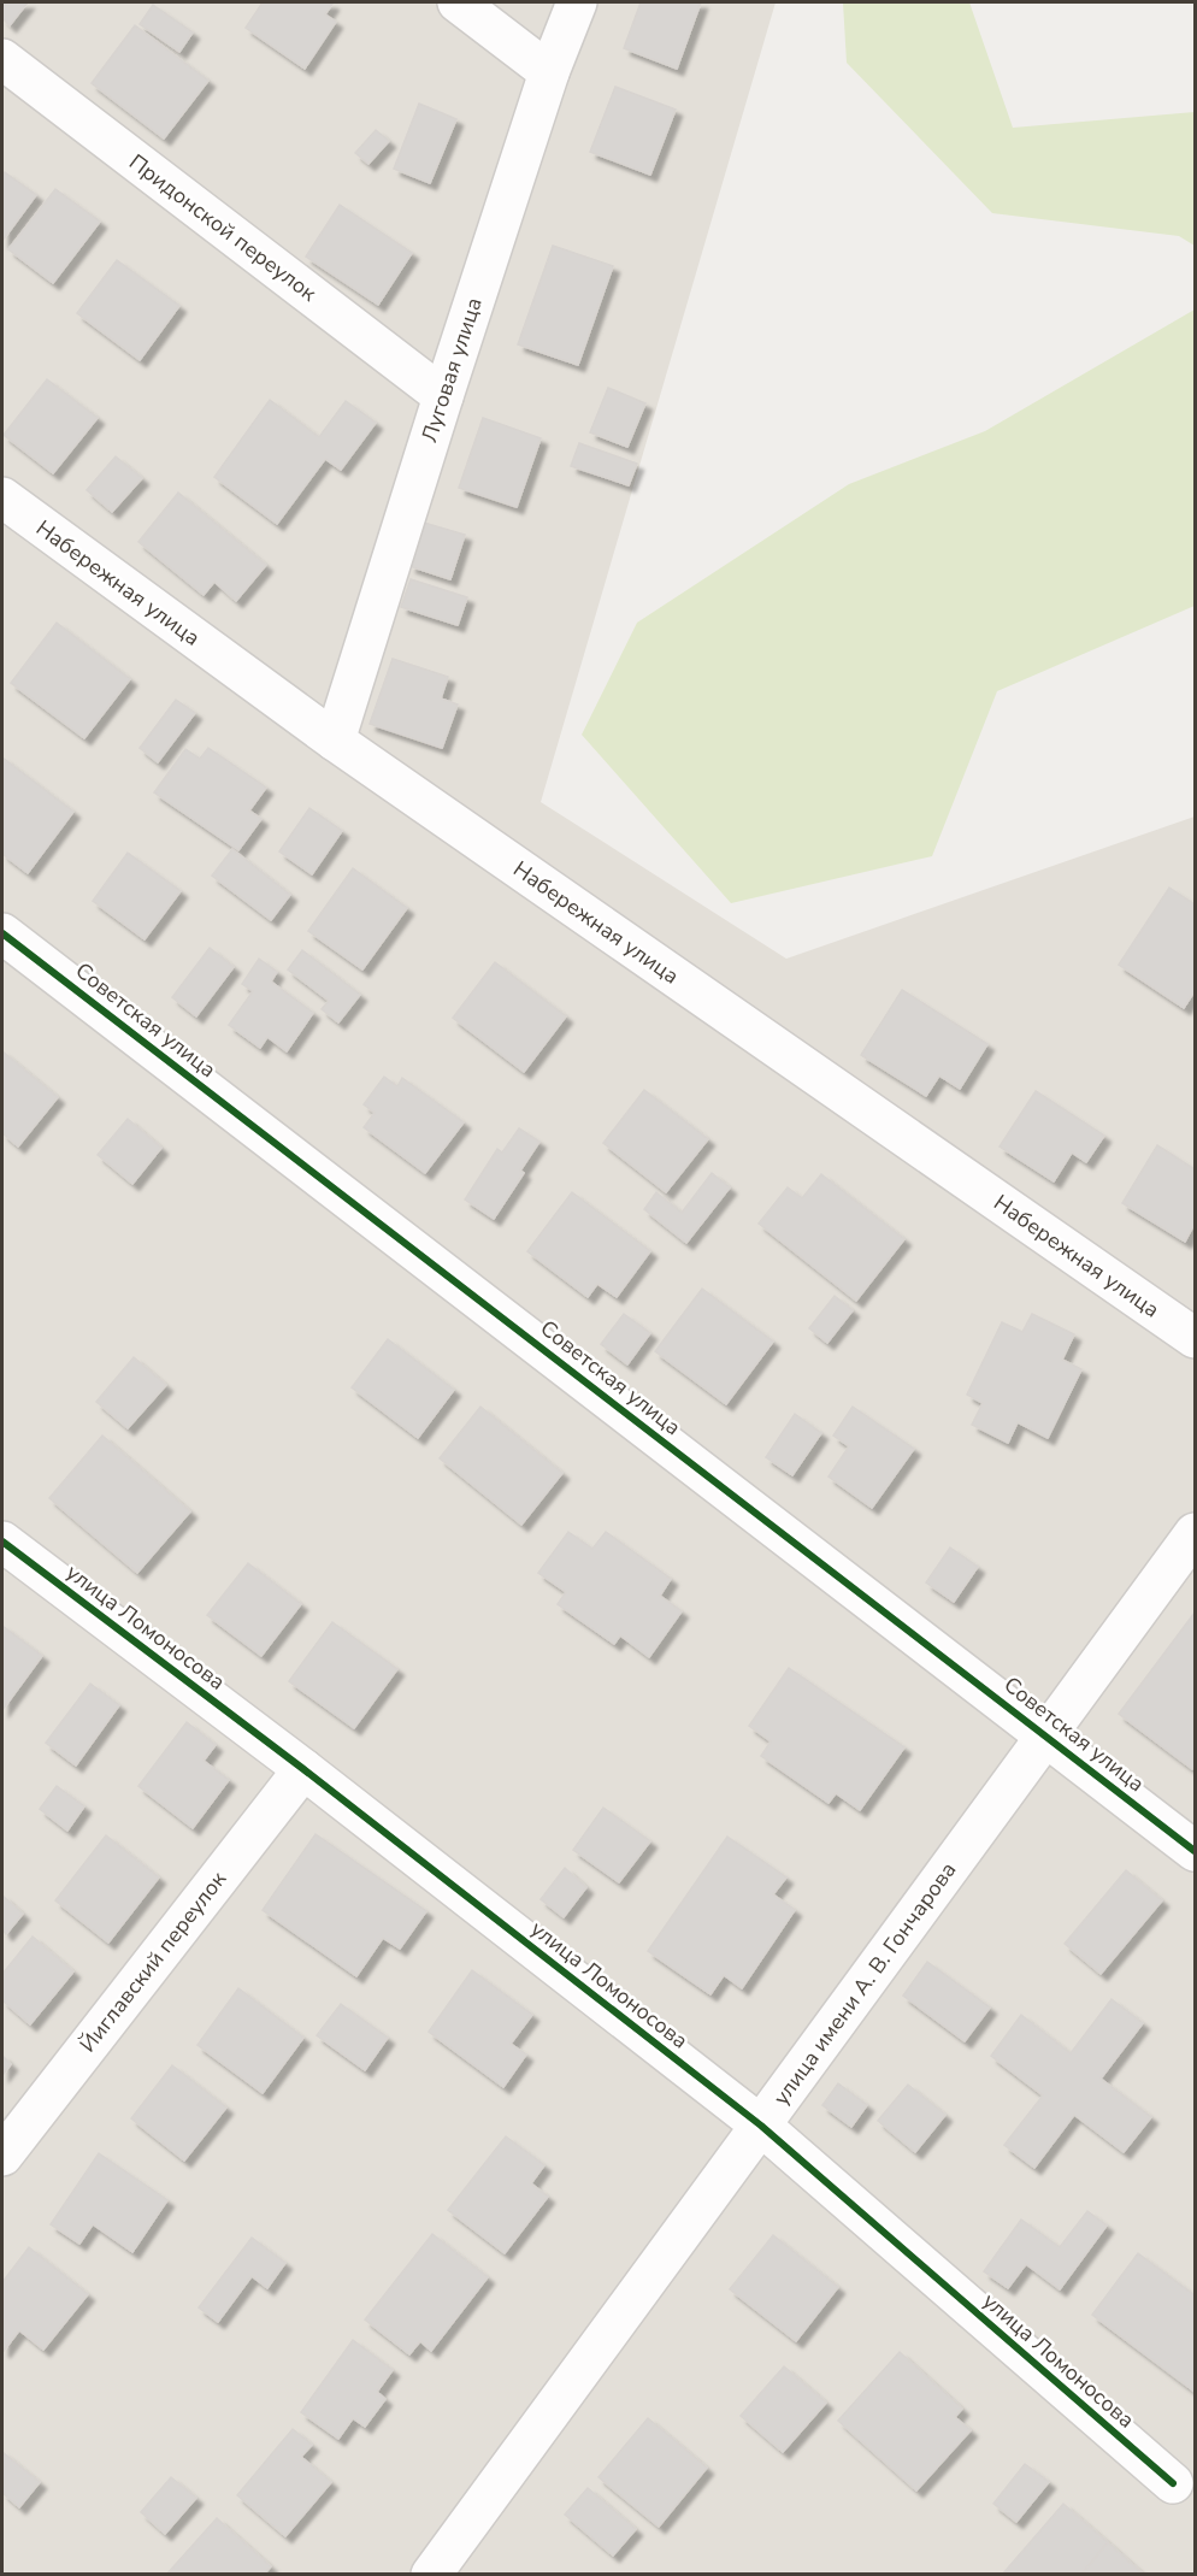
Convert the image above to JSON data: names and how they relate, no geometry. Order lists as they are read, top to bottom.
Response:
{
  "streets": {
    "street": [
      "Придонской переулок",
      "Луговая улица",
      "Набережная улица",
      "Советская улица",
      "улица Ломоносова",
      "Йиглавский переулок",
      "улица имени А. В. Гончарова"
    ]
  },
  "crossings": [
    ["Придонской переулок", "Луговая улица"],
    ["Луговая улица", "Набережная улица"],
    ["Советская улица", "улица имени А. В. Гончарова"],
    ["улица Ломоносова", "Йиглавский переулок"],
    ["улица Ломоносова", "улица имени А. В. Гончарова"]
  ]
}
